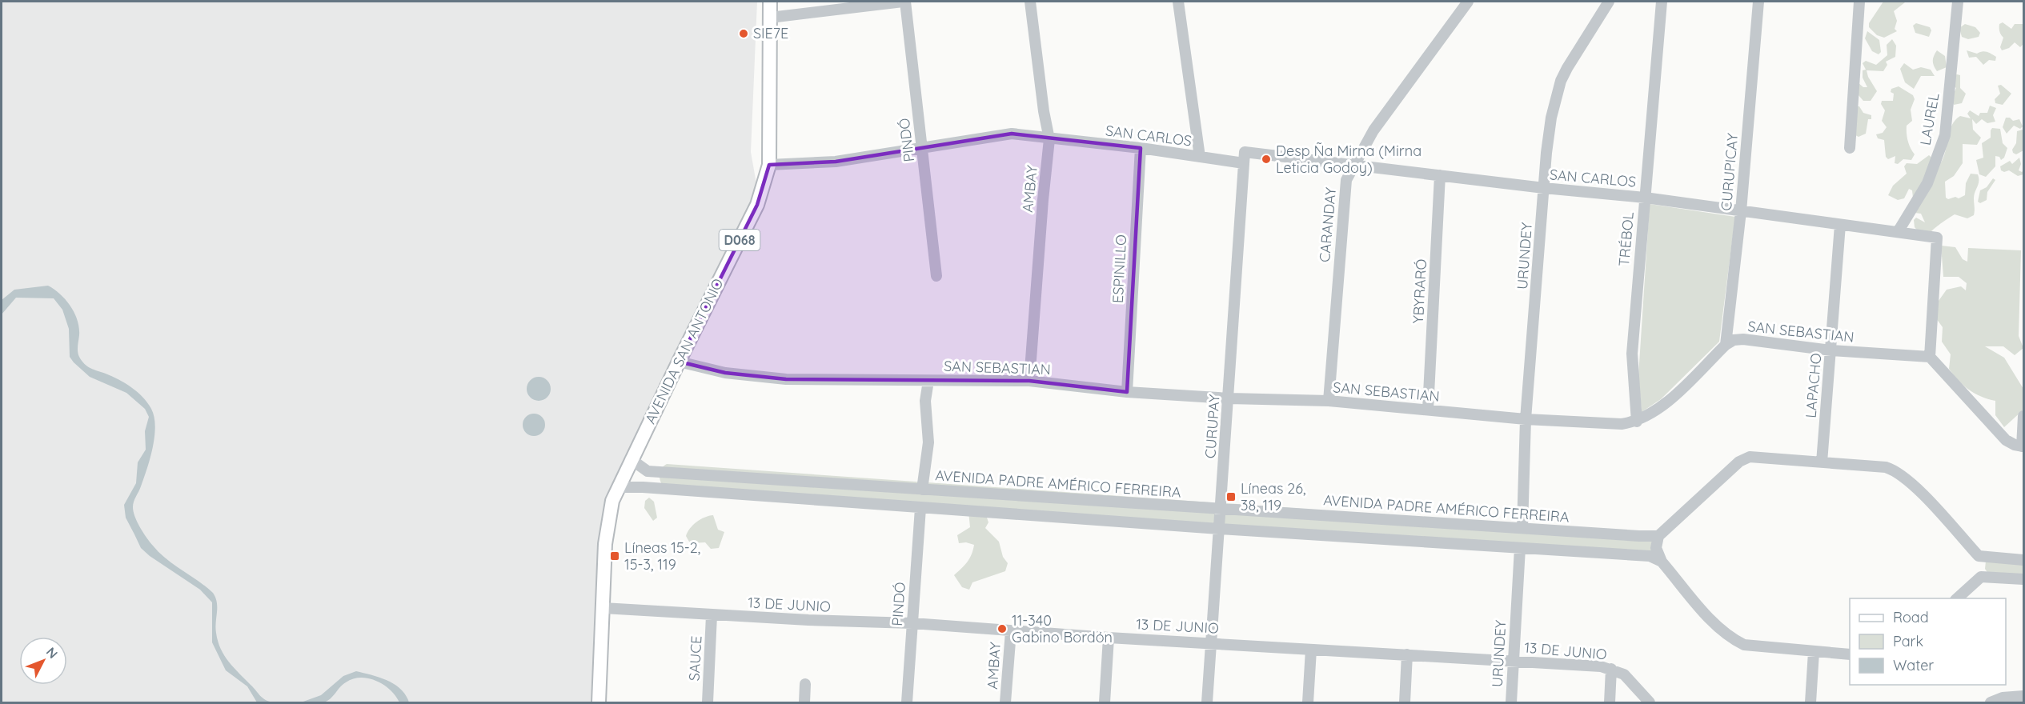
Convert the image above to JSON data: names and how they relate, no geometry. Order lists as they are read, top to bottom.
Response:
{
  "streets": {
    "main road": ["D068", "AVENIDA SAN ANTONIO"],
    "street": [
      "LAUREL",
      "SAN CARLOS",
      "PINDÓ",
      "CURUPICAY",
      "AMBAY",
      "CARANDAY",
      "TRÉBOL",
      "URUNDEY",
      "ESPINILLO",
      "YBYRARÓ",
      "SAN SEBASTIAN",
      "LAPACHO",
      "CURUPAY",
      "AVENIDA PADRE AMÉRICO FERREIRA",
      "13 DE JUNIO",
      "SAUCE"
    ]
  },
  "crossings": [
    ["LAUREL", "SAN CARLOS"],
    ["SAN CARLOS", "PINDÓ"],
    ["SAN CARLOS", "CURUPICAY"],
    ["SAN CARLOS", "AMBAY"],
    ["SAN CARLOS", "CARANDAY"],
    ["SAN CARLOS", "TRÉBOL"],
    ["SAN CARLOS", "URUNDEY"],
    ["SAN CARLOS", "ESPINILLO"],
    ["SAN CARLOS", "YBYRARÓ"],
    ["SAN CARLOS", "SAN SEBASTIAN"],
    ["SAN CARLOS", "AVENIDA SAN ANTONIO"],
    ["SAN CARLOS", "LAPACHO"],
    ["SAN CARLOS", "CURUPAY"],
    ["PINDÓ", "13 DE JUNIO"],
    ["CURUPICAY", "SAN SEBASTIAN"],
    ["AMBAY", "SAN SEBASTIAN"],
    ["AMBAY", "13 DE JUNIO"],
    ["CARANDAY", "SAN SEBASTIAN"],
    ["TRÉBOL", "SAN SEBASTIAN"],
    ["URUNDEY", "SAN SEBASTIAN"],
    ["URUNDEY", "AVENIDA PADRE AMÉRICO FERREIRA"],
    ["URUNDEY", "13 DE JUNIO"],
    ["ESPINILLO", "SAN SEBASTIAN"],
    ["YBYRARÓ", "SAN SEBASTIAN"],
    ["SAN SEBASTIAN", "AVENIDA SAN ANTONIO"],
    ["SAN SEBASTIAN", "LAPACHO"],
    ["SAN SEBASTIAN", "CURUPAY"],
    ["AVENIDA SAN ANTONIO", "13 DE JUNIO"],
    ["CURUPAY", "AVENIDA PADRE AMÉRICO FERREIRA"],
    ["CURUPAY", "13 DE JUNIO"],
    ["13 DE JUNIO", "SAUCE"]
  ],
  "places": {
    "other": ["SIE7E", "Desp Ña Mirna (Mirna Leticia Godoy)", "11-340 Gabino Bordón"],
    "transit": ["Líneas 26, 38, 119", "Líneas 15-2, 15-3, 119"]
  },
  "legend": ["Road", "Park", "Water"],
  "north": "top right"
}
